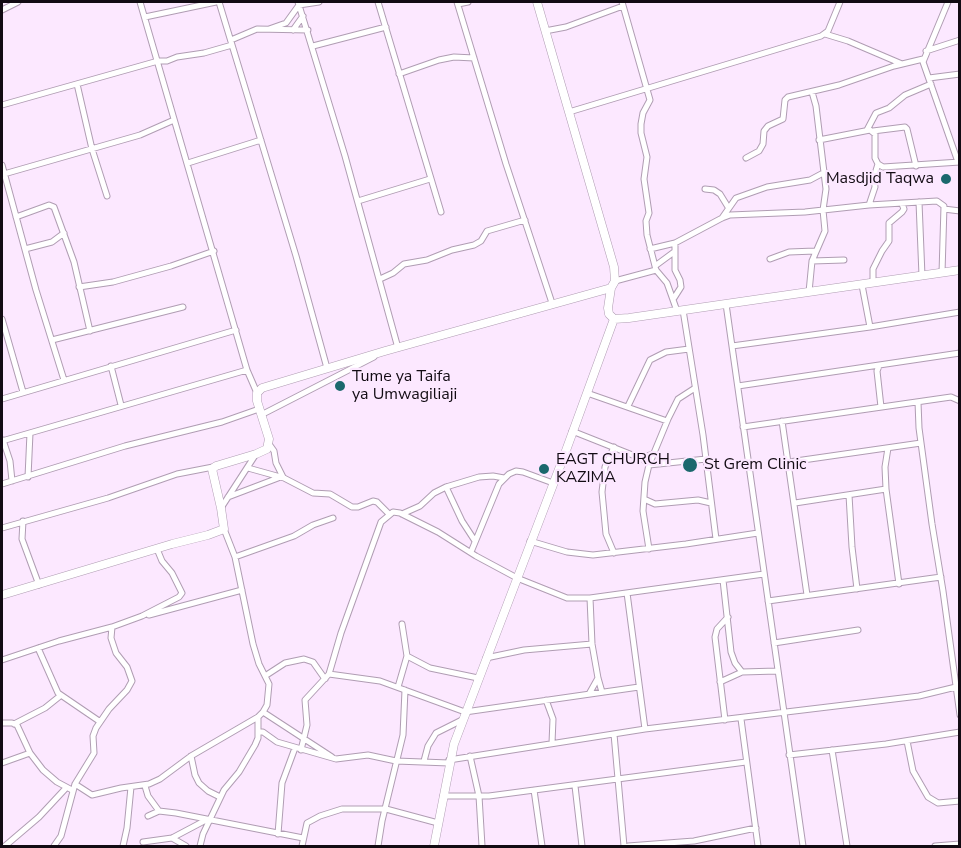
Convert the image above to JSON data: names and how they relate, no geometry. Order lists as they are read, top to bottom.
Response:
{
  "places": [
    "Masdjid Taqwa",
    "Tume ya Taifa ya Umwagiliaji",
    "St Grem Clinic",
    "EAGT CHURCH KAZIMA"
  ]
}
